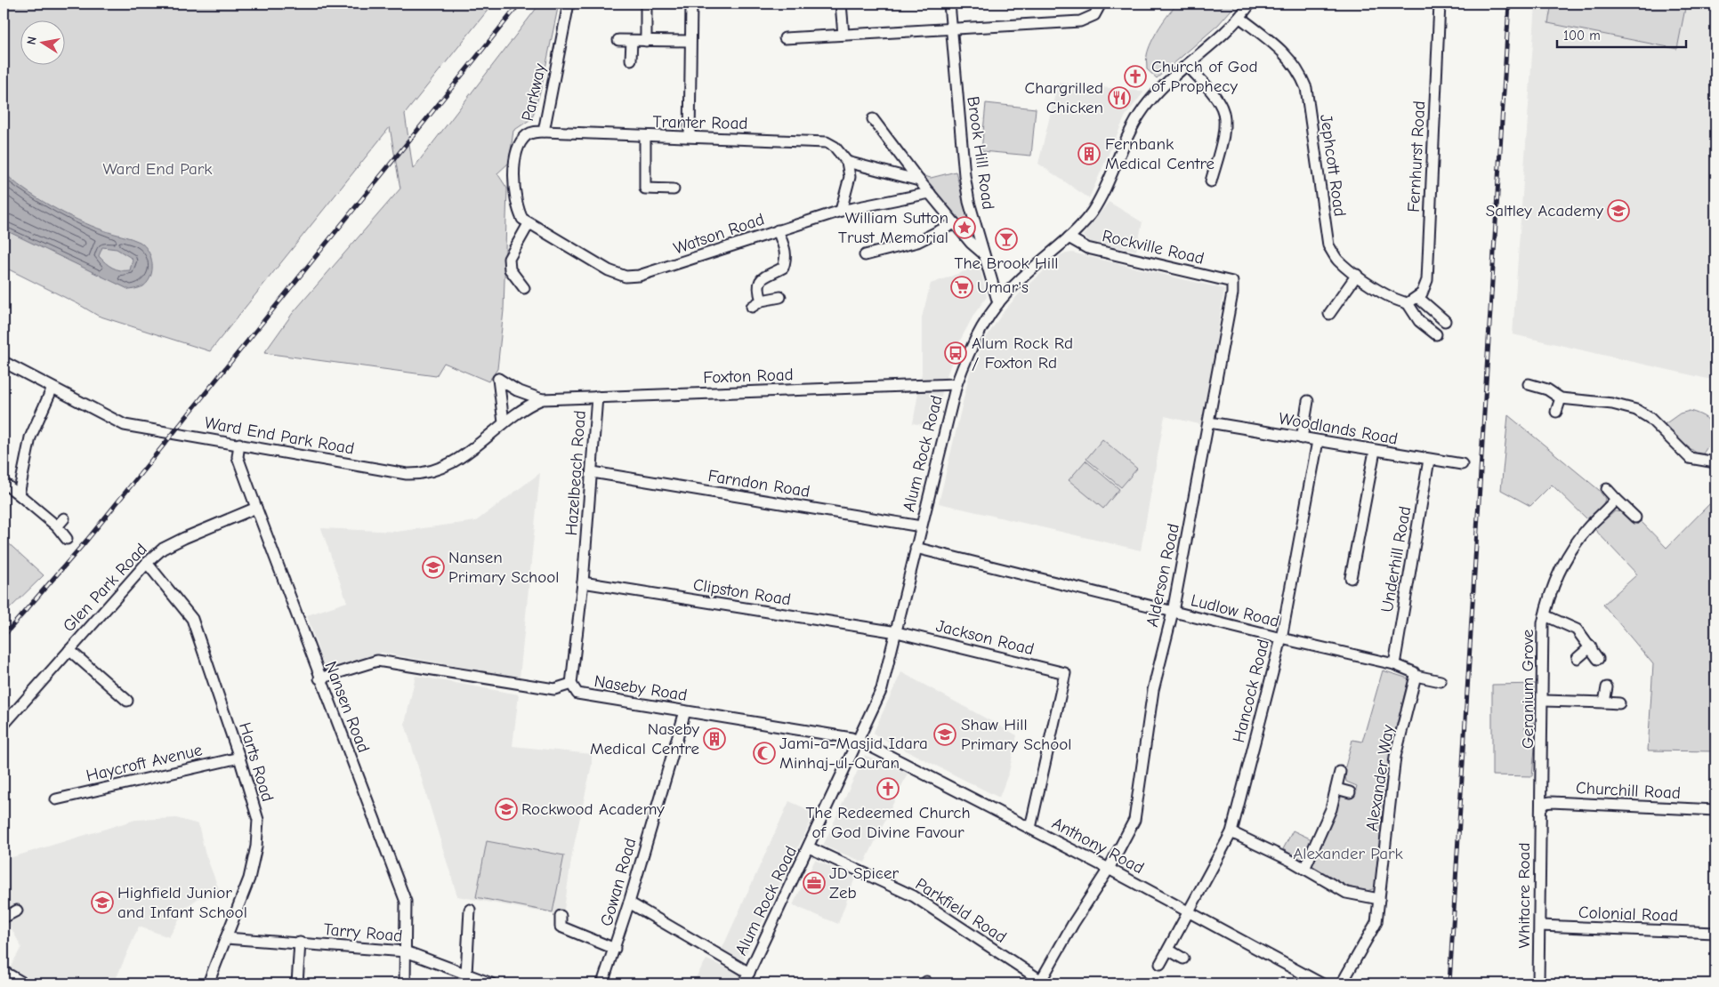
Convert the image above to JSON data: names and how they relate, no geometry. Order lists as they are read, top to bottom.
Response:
{
  "streets": {
    "street": [
      "Parkway",
      "Tranter Road",
      "Brook Hill Road",
      "Fernhurst Road",
      "Jephcott Road",
      "Watson Road",
      "Rockville Road",
      "Foxton Road",
      "Woodlands Road",
      "Ward End Park Road",
      "Alum Rock Road",
      "Hazelbeach Road",
      "Farndon Road",
      "Underhill Road",
      "Alderson Road",
      "Glen Park Road",
      "Clipston Road",
      "Ludlow Road",
      "Jackson Road",
      "Naseby Road",
      "Geranium Grove",
      "Hancock Road",
      "Nansen Road",
      "Harts Road",
      "Haycroft Avenue",
      "Alexander Way",
      "Churchill Road",
      "Anthony Road",
      "Gowan Road",
      "Whitacre Road",
      "Parkfield Road",
      "Colonial Road",
      "Tarry Road"
    ]
  },
  "crossings": [
    ["Parkway", "Tranter Road"],
    ["Parkway", "Watson Road"],
    ["Brook Hill Road", "Alum Rock Road"],
    ["Jephcott Road", "Alum Rock Road"],
    ["Rockville Road", "Alum Rock Road"],
    ["Rockville Road", "Alderson Road"],
    ["Foxton Road", "Ward End Park Road"],
    ["Foxton Road", "Alum Rock Road"],
    ["Foxton Road", "Hazelbeach Road"],
    ["Woodlands Road", "Underhill Road"],
    ["Woodlands Road", "Alderson Road"],
    ["Woodlands Road", "Hancock Road"],
    ["Ward End Park Road", "Nansen Road"],
    ["Alum Rock Road", "Farndon Road"],
    ["Alum Rock Road", "Clipston Road"],
    ["Alum Rock Road", "Ludlow Road"],
    ["Alum Rock Road", "Jackson Road"],
    ["Alum Rock Road", "Naseby Road"],
    ["Alum Rock Road", "Anthony Road"],
    ["Alum Rock Road", "Parkfield Road"],
    ["Hazelbeach Road", "Farndon Road"],
    ["Hazelbeach Road", "Clipston Road"],
    ["Hazelbeach Road", "Naseby Road"],
    ["Underhill Road", "Ludlow Road"],
    ["Alderson Road", "Ludlow Road"],
    ["Alderson Road", "Anthony Road"],
    ["Alderson Road", "Parkfield Road"],
    ["Glen Park Road", "Nansen Road"],
    ["Glen Park Road", "Harts Road"],
    ["Clipston Road", "Jackson Road"],
    ["Ludlow Road", "Hancock Road"],
    ["Ludlow Road", "Alexander Way"],
    ["Jackson Road", "Anthony Road"],
    ["Naseby Road", "Nansen Road"],
    ["Naseby Road", "Anthony Road"],
    ["Naseby Road", "Gowan Road"],
    ["Geranium Grove", "Churchill Road"],
    ["Geranium Grove", "Whitacre Road"],
    ["Hancock Road", "Anthony Road"],
    ["Nansen Road", "Tarry Road"],
    ["Harts Road", "Haycroft Avenue"],
    ["Harts Road", "Tarry Road"],
    ["Churchill Road", "Whitacre Road"],
    ["Whitacre Road", "Colonial Road"]
  ],
  "parks": ["Ward End Park", "Alexander Park"],
  "places": {
    "church": ["Church of God of Prophecy", "The Redeemed Church of God Divine Favour"],
    "restaurant": ["Chargrilled Chicken"],
    "building": ["Fernbank Medical Centre", "Naseby Medical Centre"],
    "school or university": [
      "Saltley Academy",
      "Nansen Primary School",
      "Shaw Hill Primary School",
      "Rockwood Academy",
      "Highfield Junior and Infant School"
    ],
    "place": ["William Sutton Trust Memorial"],
    "bar": ["The Brook Hill"],
    "supermarket": ["Umar's"],
    "bus stop": ["Alum Rock Rd / Foxton Rd"],
    "mosque": ["Jami-a-Masjid Idara Minhaj-ul-Quran"],
    "office": ["JD Spicer Zeb"]
  },
  "scale_bar": "100 m",
  "north": "left"
}
